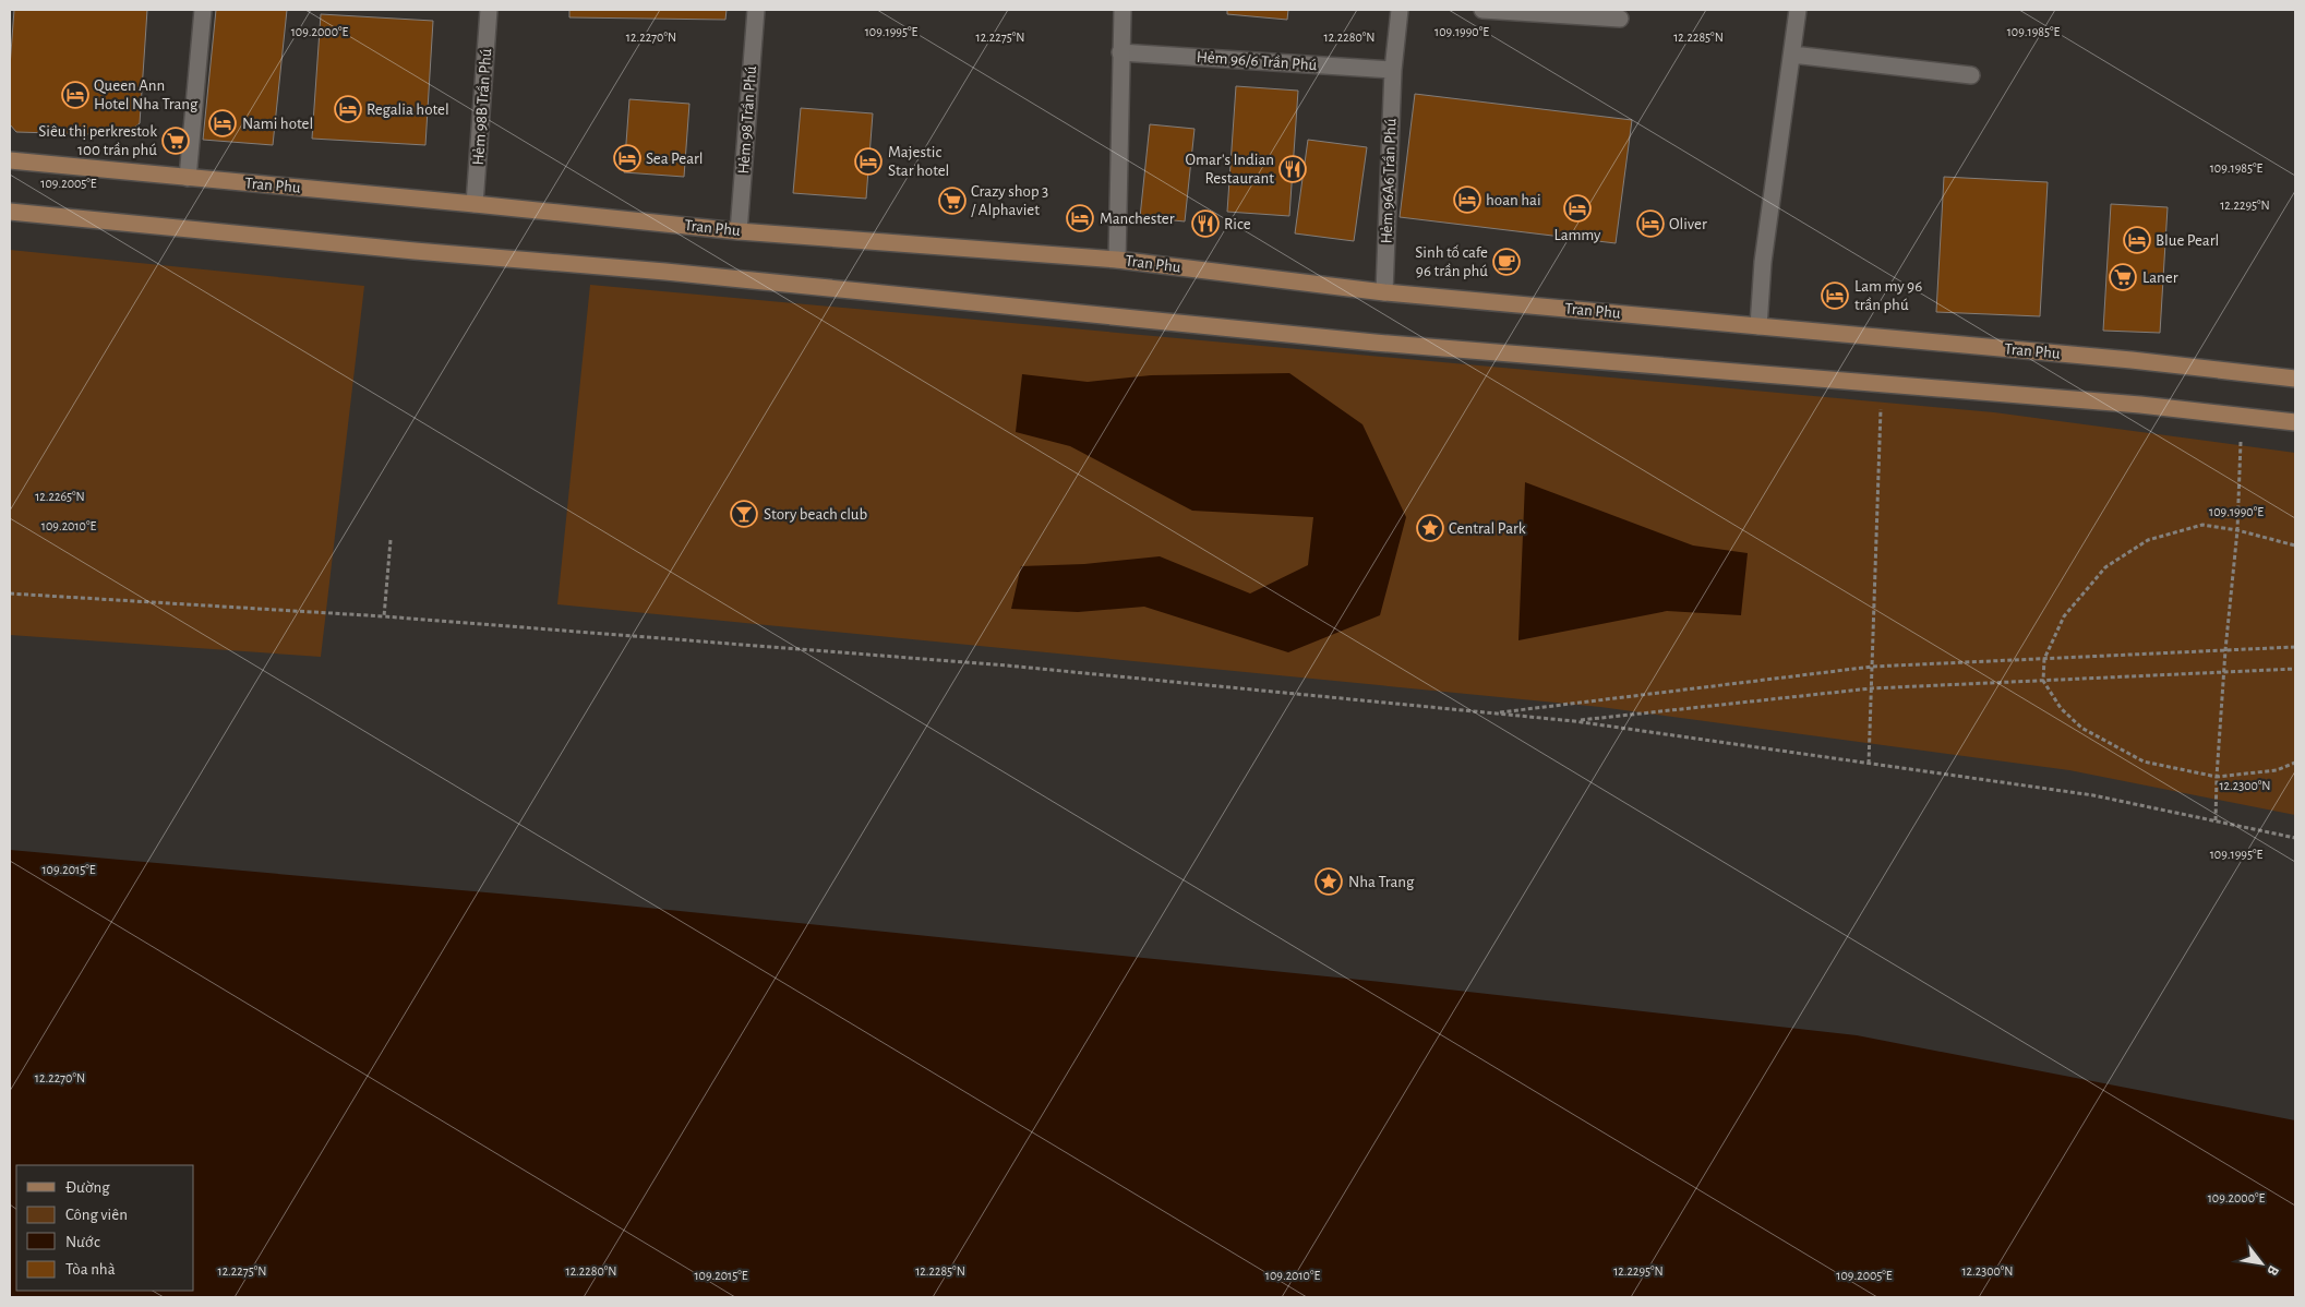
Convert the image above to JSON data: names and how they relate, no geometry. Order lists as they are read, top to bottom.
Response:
{
  "streets": {
    "main road": ["Tran Phu"],
    "street": [
      "Hẻm 96/6 Trần Phú",
      "Hẻm 98B Trần Phú",
      "Hẻm 98 Trần Phú",
      "Hẻm 96A6 Trần Phú"
    ]
  },
  "crossings": [
    ["Hẻm 96/6 Trần Phú", "Hẻm 96A6 Trần Phú"],
    ["Hẻm 98B Trần Phú", "Tran Phu"],
    ["Hẻm 98 Trần Phú", "Tran Phu"],
    ["Hẻm 96A6 Trần Phú", "Tran Phu"]
  ],
  "places": {
    "hotel": [
      "Queen Ann Hotel Nha Trang",
      "Regalia hotel",
      "Nami hotel",
      "Sea Pearl",
      "Majestic Star hotel",
      "hoan hai",
      "Lammy",
      "Manchester",
      "Oliver",
      "Blue Pearl",
      "Lam my 96 trần phú"
    ],
    "supermarket": ["Siêu thị perkrestok 100 trần phú", "Crazy shop 3 / Alphaviet", "Laner"],
    "restaurant": ["Omar's Indian Restaurant", "Rice"],
    "cafe": ["Sinh tố cafe 96 trần phú"],
    "bar": ["Story beach club"],
    "place": ["Central Park", "Nha Trang"]
  },
  "legend": [
    "Đường",
    "Công viên",
    "Nước",
    "Tòa nhà"
  ],
  "north": "bottom right",
  "coordinates": [
    "109.2000°E",
    "109.1995°E",
    "109.1990°E",
    "109.1985°E",
    "12.2275°N",
    "12.2285°N",
    "12.2270°N",
    "12.2280°N",
    "109.2005°E",
    "12.2295°N",
    "12.2265°N",
    "109.2010°E",
    "12.2300°N",
    "109.2015°E"
  ]
}
